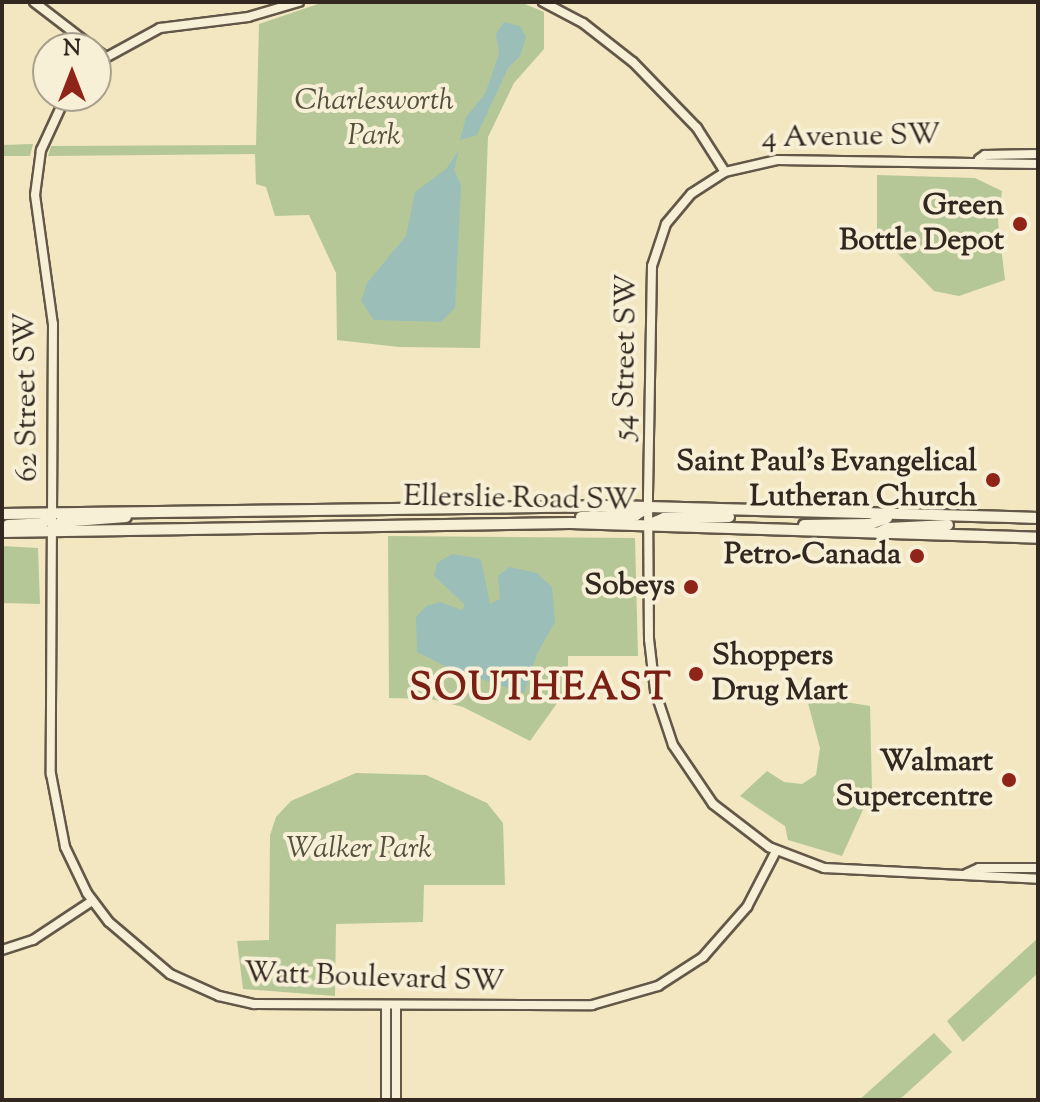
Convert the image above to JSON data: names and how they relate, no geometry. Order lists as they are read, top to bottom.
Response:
{
  "streets": {
    "main road": ["Ellerslie Road SW"],
    "street": [
      "4 Avenue SW",
      "54 Street SW",
      "62 Street SW",
      "Watt Boulevard SW"
    ]
  },
  "crossings": [
    ["4 Avenue SW", "54 Street SW"],
    ["54 Street SW", "Ellerslie Road SW"],
    ["54 Street SW", "Watt Boulevard SW"],
    ["62 Street SW", "Ellerslie Road SW"],
    ["62 Street SW", "Watt Boulevard SW"],
    ["Ellerslie Road SW", "Watt Boulevard SW"]
  ],
  "districts": ["SOUTHEAST"],
  "parks": ["Charlesworth Park", "Walker Park"],
  "places": [
    "Green Bottle Depot",
    "Saint Paul's Evangelical Lutheran Church",
    "Petro-Canada",
    "Sobeys",
    "Shoppers Drug Mart",
    "Walmart Supercentre"
  ],
  "north": "top"
}
